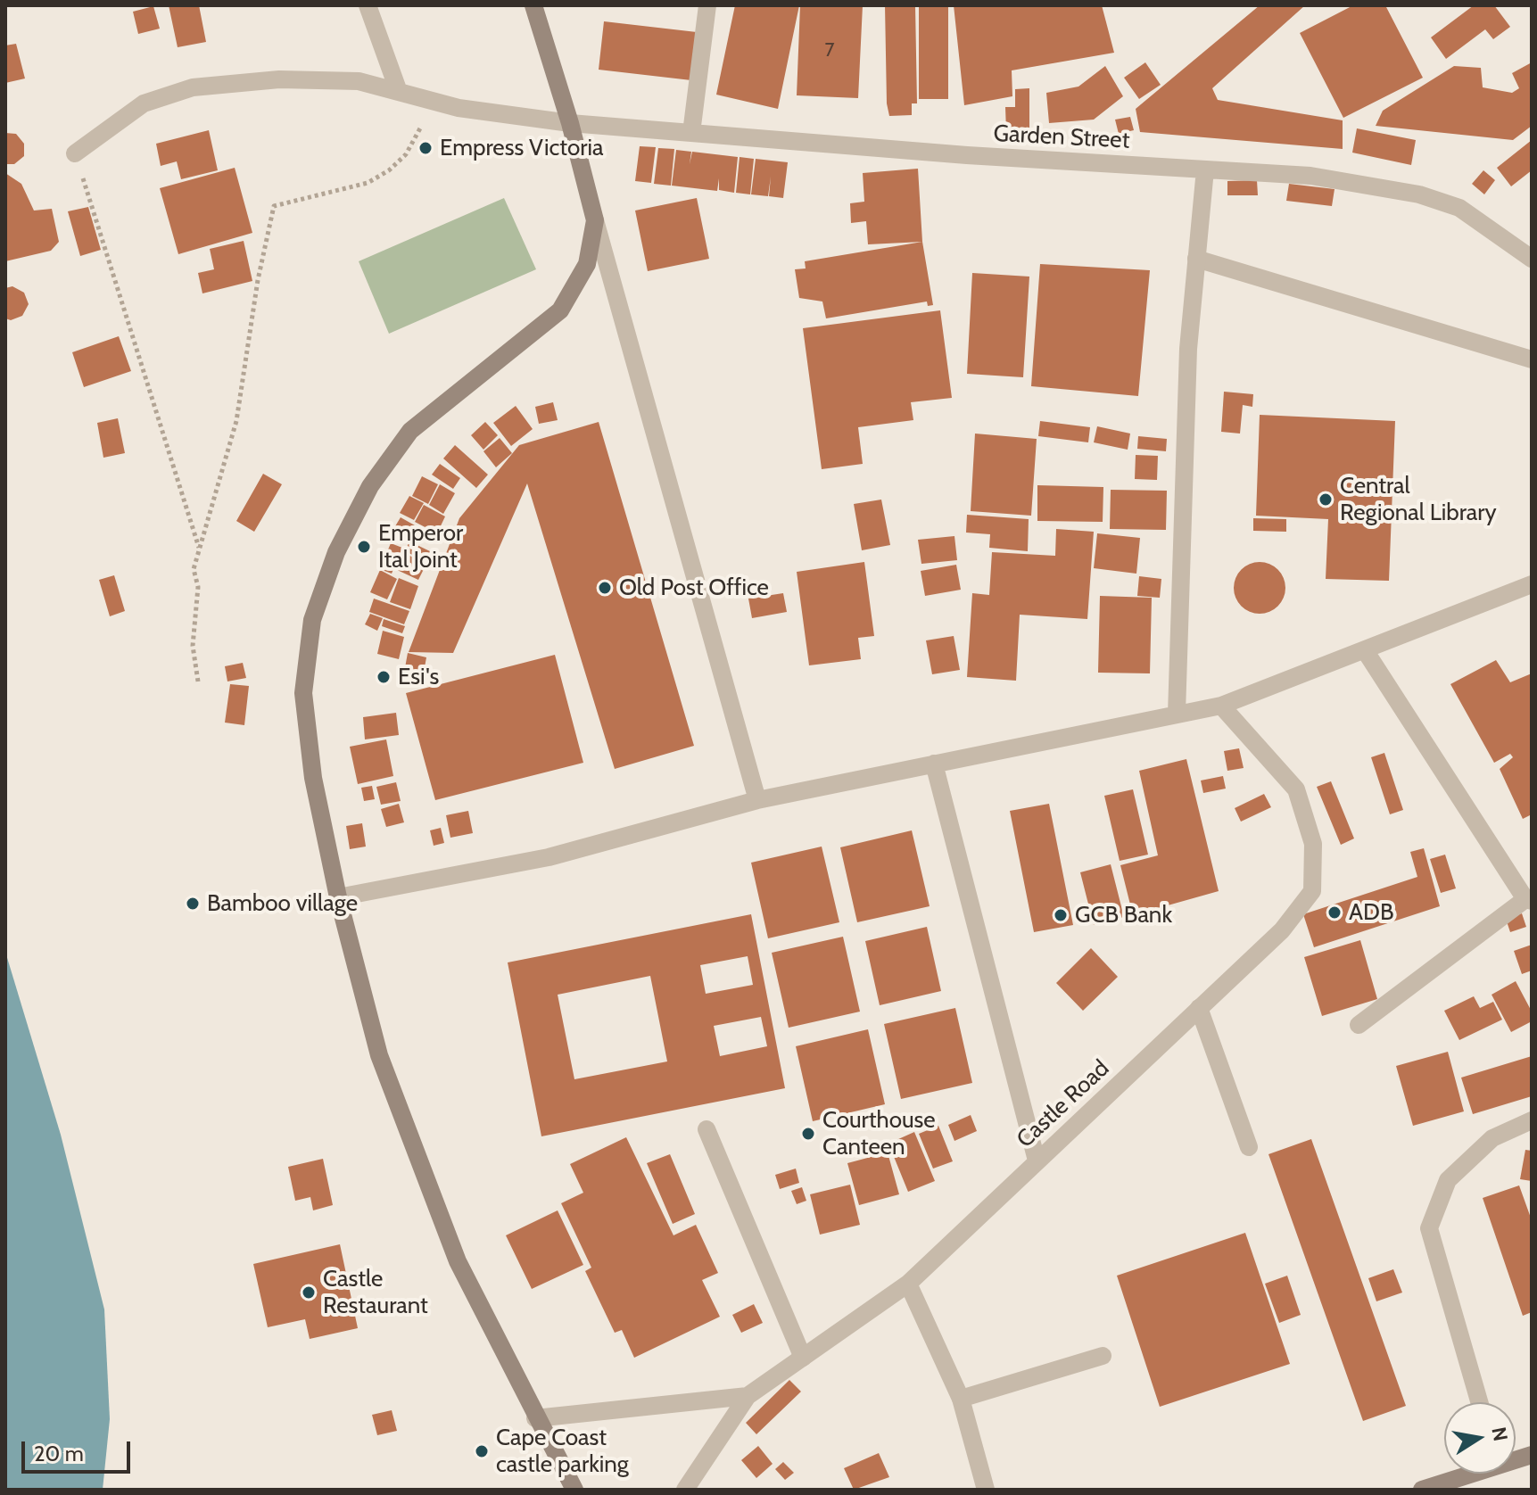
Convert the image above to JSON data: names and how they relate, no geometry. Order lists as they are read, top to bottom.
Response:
{
  "streets": {
    "street": ["Garden Street", "Castle Road"]
  },
  "places": [
    "Empress Victoria",
    "Central Regional Library",
    "Emperor Ital Joint",
    "Old Post Office",
    "Esi's",
    "Bamboo village",
    "ADB",
    "GCB Bank",
    "Courthouse Canteen",
    "Castle Restaurant",
    "Cape Coast castle parking"
  ],
  "house_numbers": ["7"],
  "scale_bar": "20 m",
  "north": "right"
}
